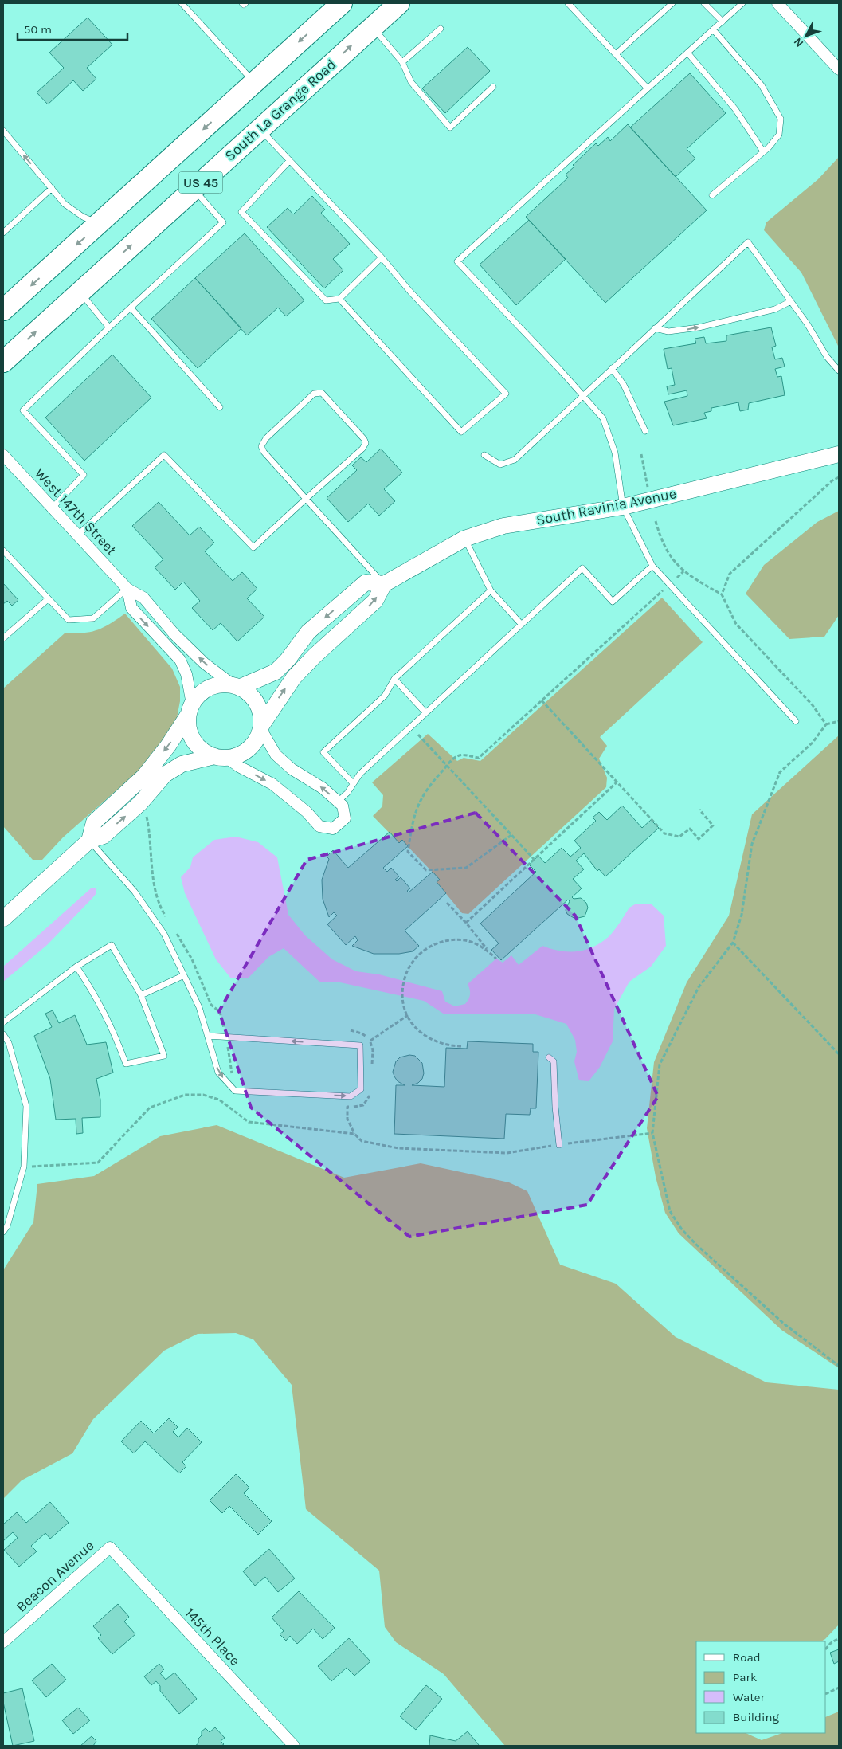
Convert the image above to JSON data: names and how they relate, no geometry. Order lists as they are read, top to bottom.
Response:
{
  "streets": {
    "highway": ["South La Grange Road", "US 45"],
    "street": [
      "South Ravinia Avenue",
      "West 147th Street",
      "Beacon Avenue",
      "145th Place"
    ]
  },
  "crossings": [
    ["Beacon Avenue", "145th Place"]
  ],
  "one_way": ["West 147th Street"],
  "legend": [
    "Road",
    "Park",
    "Water",
    "Building"
  ],
  "scale_bar": "50 m",
  "north": "bottom left"
}
